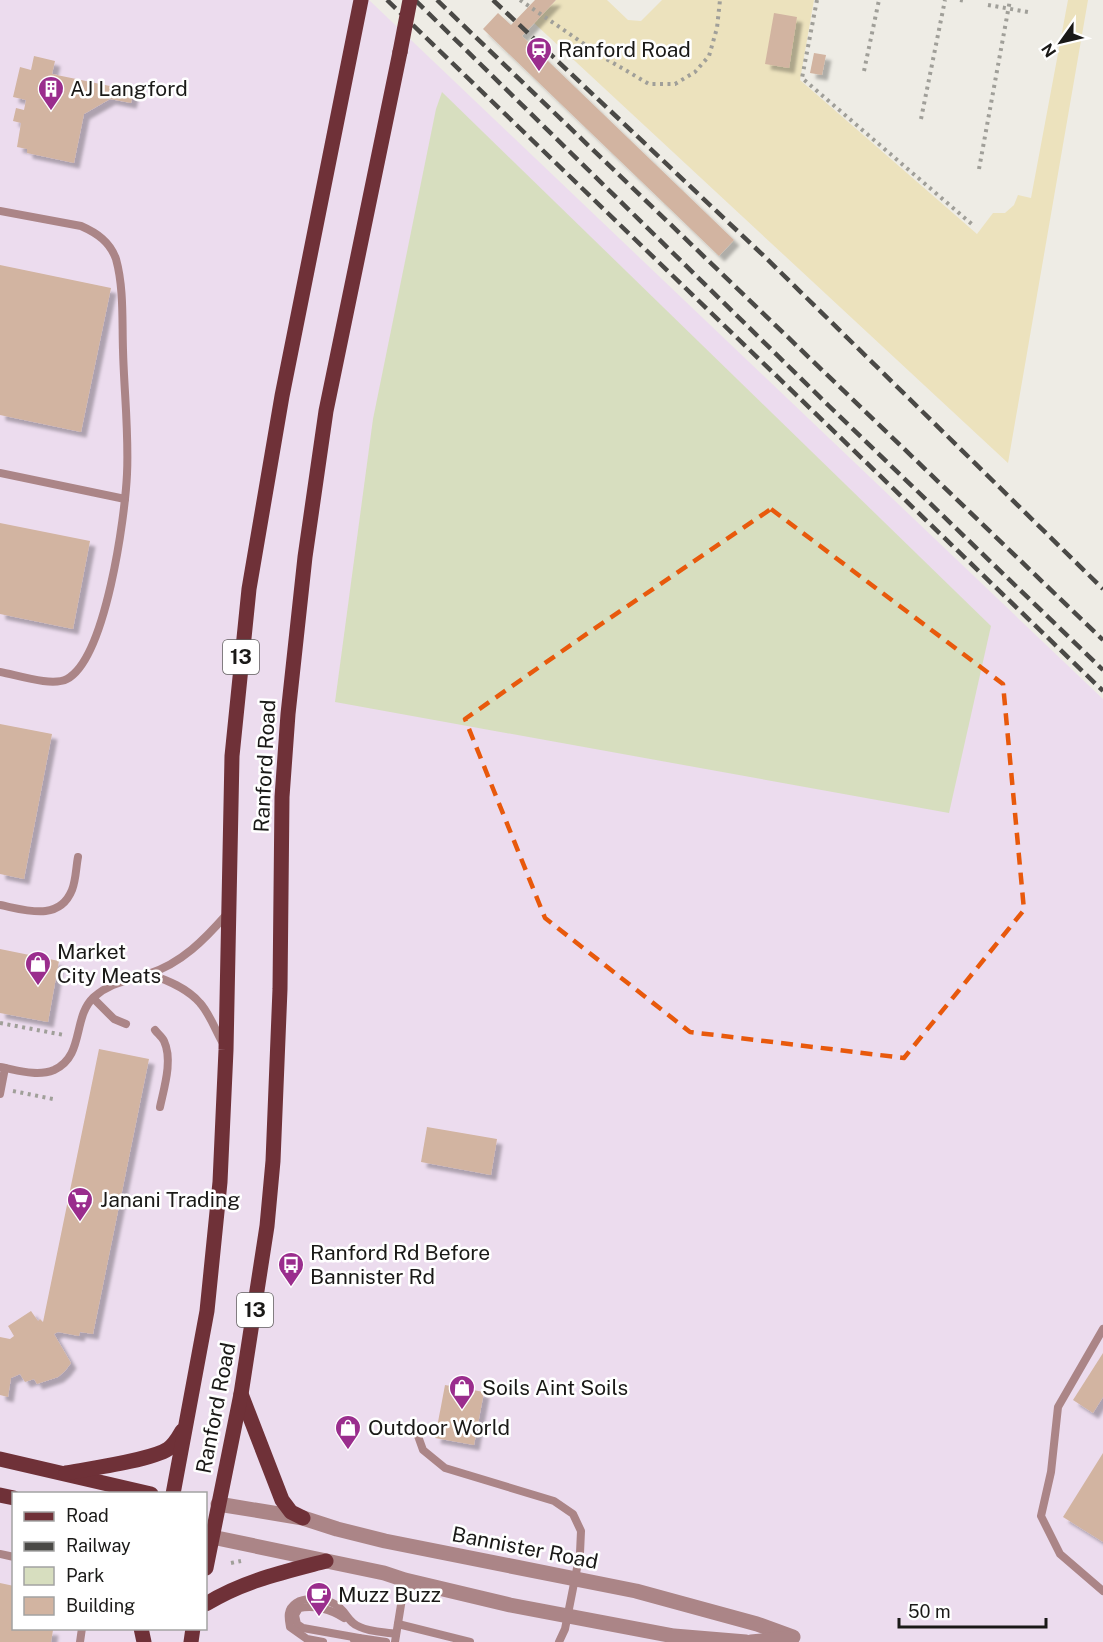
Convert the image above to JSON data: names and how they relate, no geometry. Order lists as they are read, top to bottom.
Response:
{
  "streets": {
    "main road": ["13", "Ranford Road"],
    "street": ["Bannister Road"]
  },
  "crossings": [
    ["13", "Ranford Road"],
    ["13", "Bannister Road"],
    ["Ranford Road", "Bannister Road"]
  ],
  "places": {
    "station": ["Ranford Road"],
    "building": ["AJ Langford"],
    "shop": ["Market City Meats", "Soils Aint Soils", "Outdoor World"],
    "supermarket": ["Janani Trading"],
    "bus stop": ["Ranford Rd Before Bannister Rd"],
    "cafe": ["Muzz Buzz"]
  },
  "legend": [
    "Road",
    "Railway",
    "Park",
    "Building"
  ],
  "scale_bar": "50 m",
  "north": "bottom left"
}
